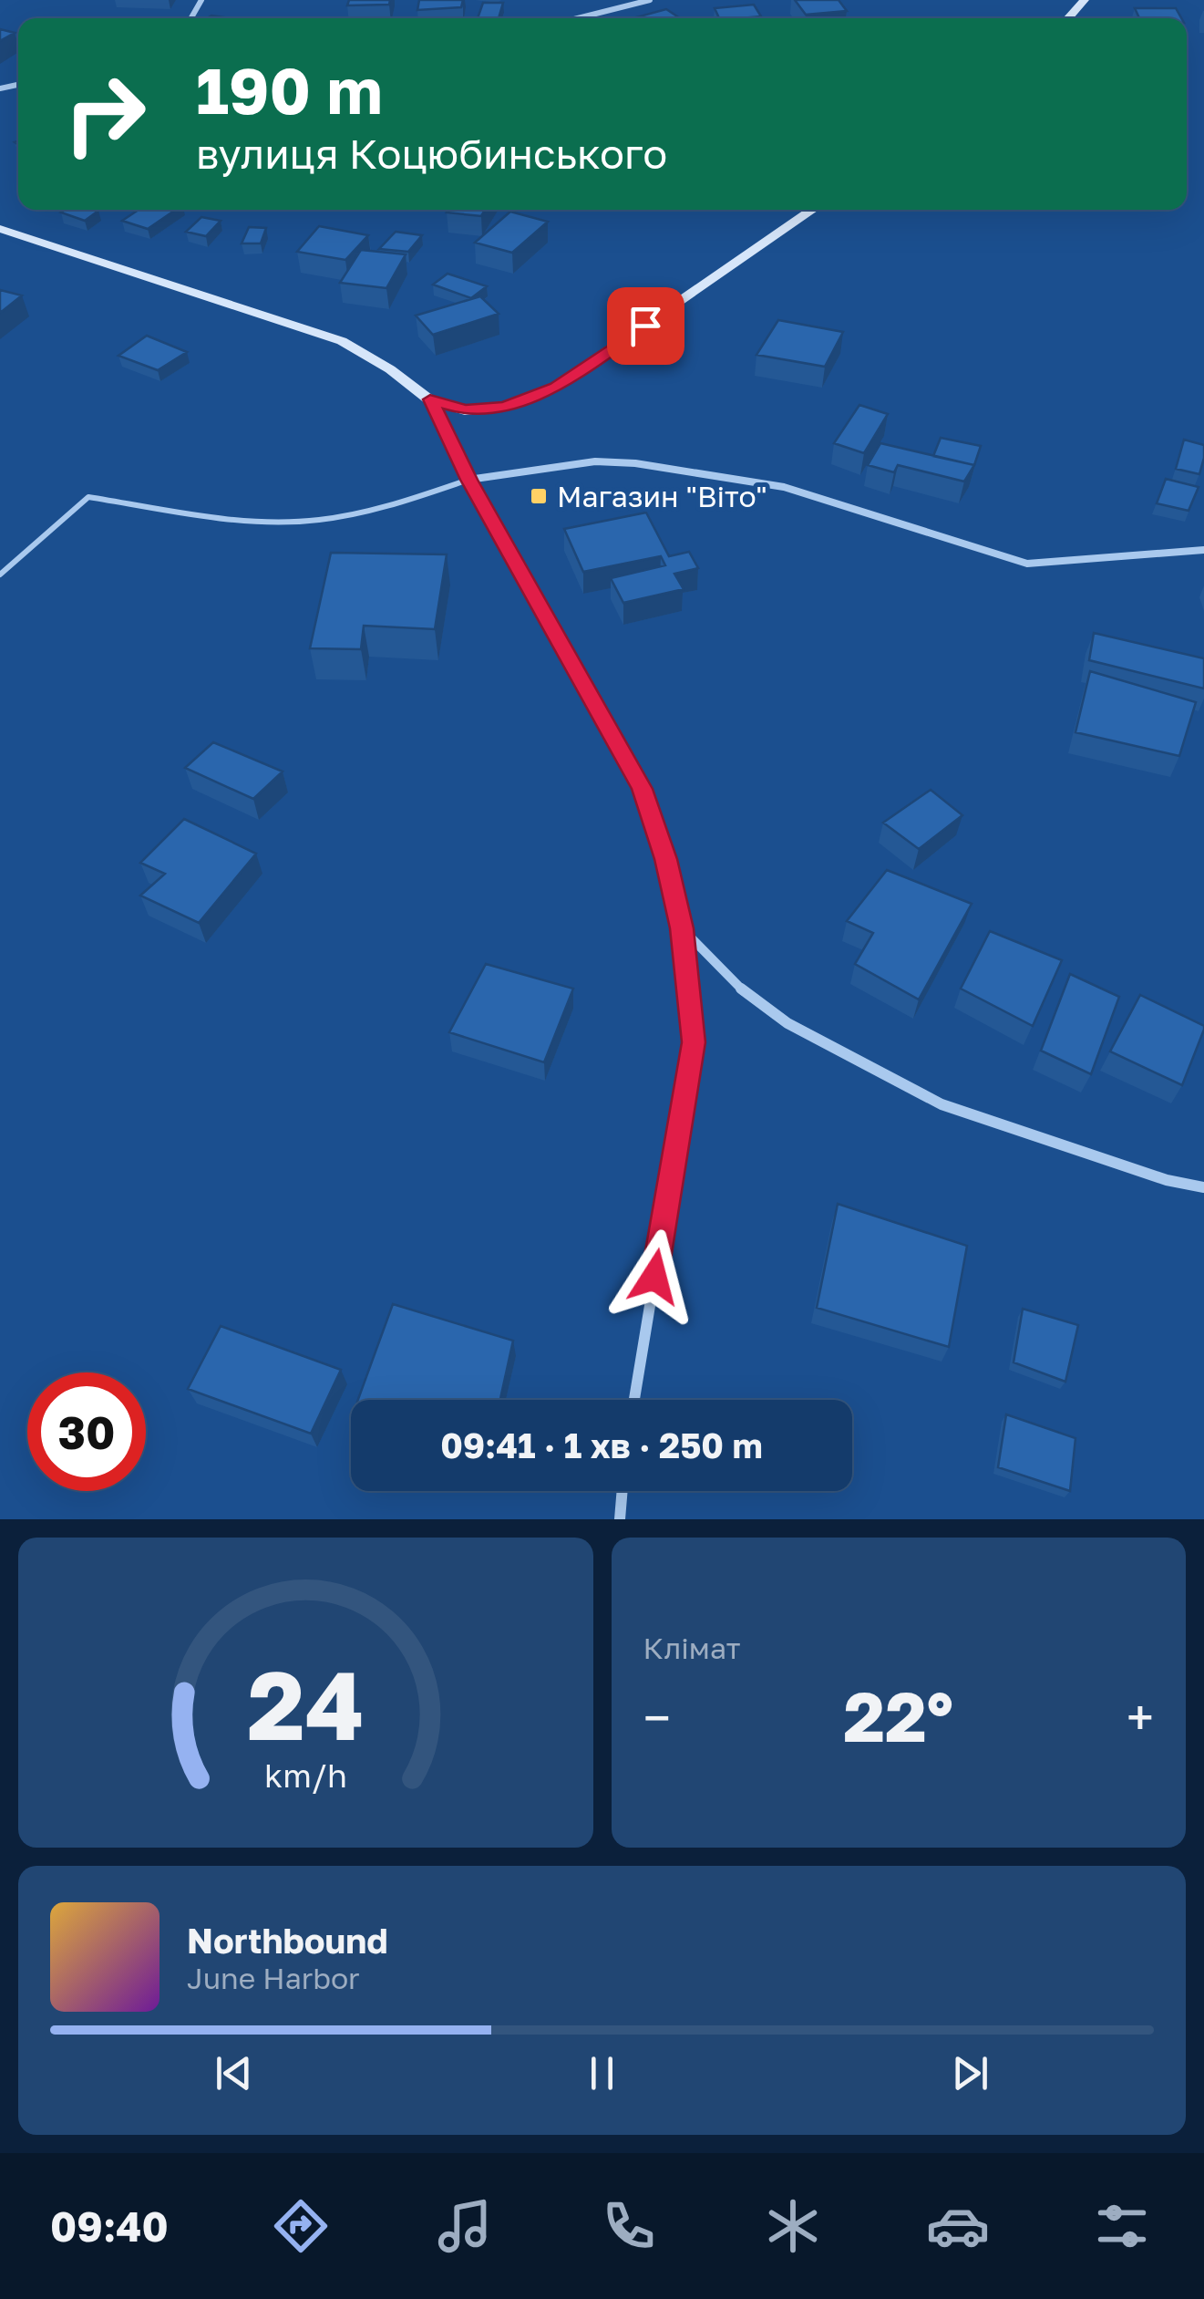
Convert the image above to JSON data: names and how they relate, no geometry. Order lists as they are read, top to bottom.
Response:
{
  "places": {
    "transit": ["Магазин \"Віто\""]
  },
  "page": {
    "turn": ["190 m", "вулиця Коцюбинського"],
    "limit": "30",
    "trip": "09:41 · 1 хв · 250 m",
    "tile": "Клімат",
    "heat": ["−", "22°", "+"],
    "song": ["Northbound", "June Harbor"],
    "tabs": "09:40",
    "gauge": ["24", "km/h"]
  }
}
